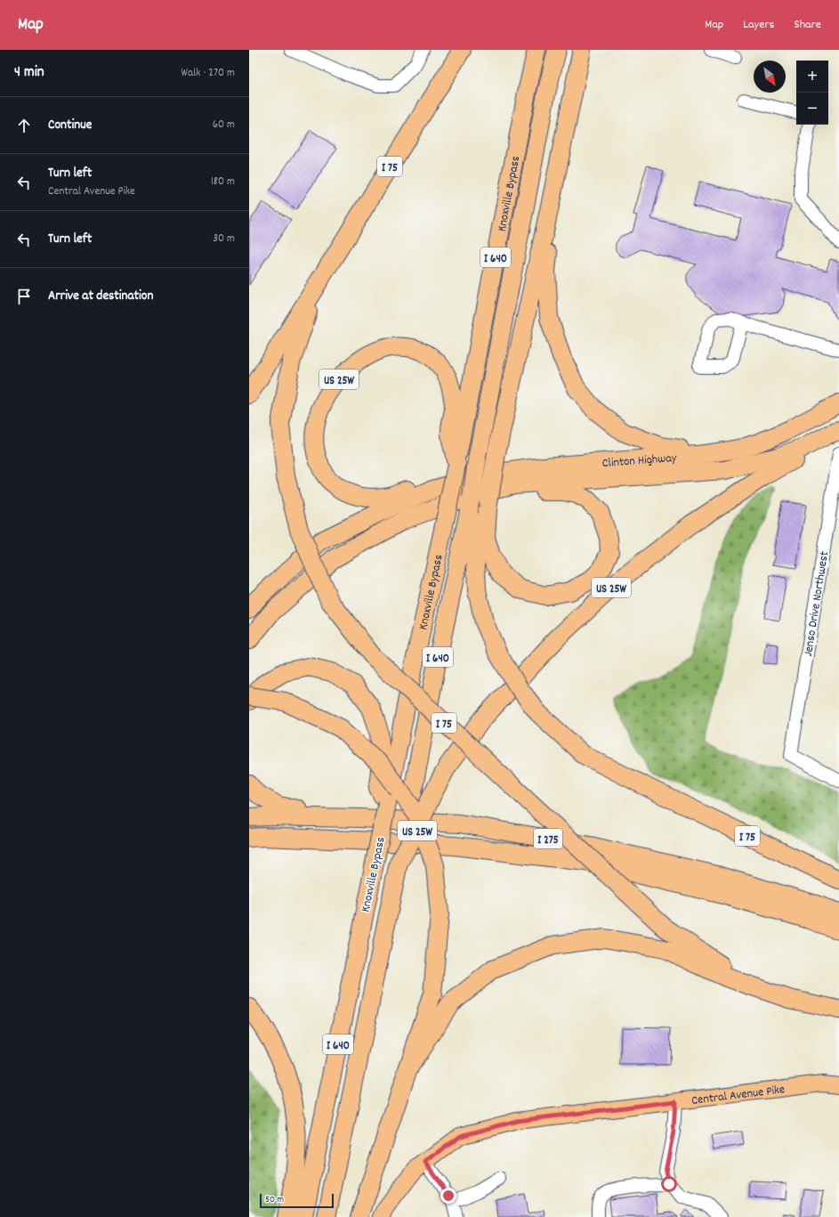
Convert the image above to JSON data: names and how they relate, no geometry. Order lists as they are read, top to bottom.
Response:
{
  "streets": {
    "highway": [
      "I 75",
      "Knoxville Bypass",
      "I 640",
      "US 25W",
      "Clinton Highway",
      "I 275"
    ],
    "main road": ["Central Avenue Pike"],
    "street": ["Jenso Drive Northwest"]
  },
  "crossings": [
    ["I 75", "Knoxville Bypass"],
    ["Knoxville Bypass", "US 25W"],
    ["US 25W", "Clinton Highway"]
  ],
  "scale_bar": "50 m",
  "north": "bottom right",
  "page": {
    "header": "Map",
    "nav": ["Map", "Layers", "Share"],
    "heading": ["4 min", "Walk · 270 m"],
    "map_buttons": ["+", "−"],
    "list": [
      ["Continue", "60 m"],
      ["Turn left", "Central Avenue Pike", "180 m"],
      ["Turn left", "30 m"],
      "Arrive at destination"
    ],
    "scale": "50 m"
  }
}
